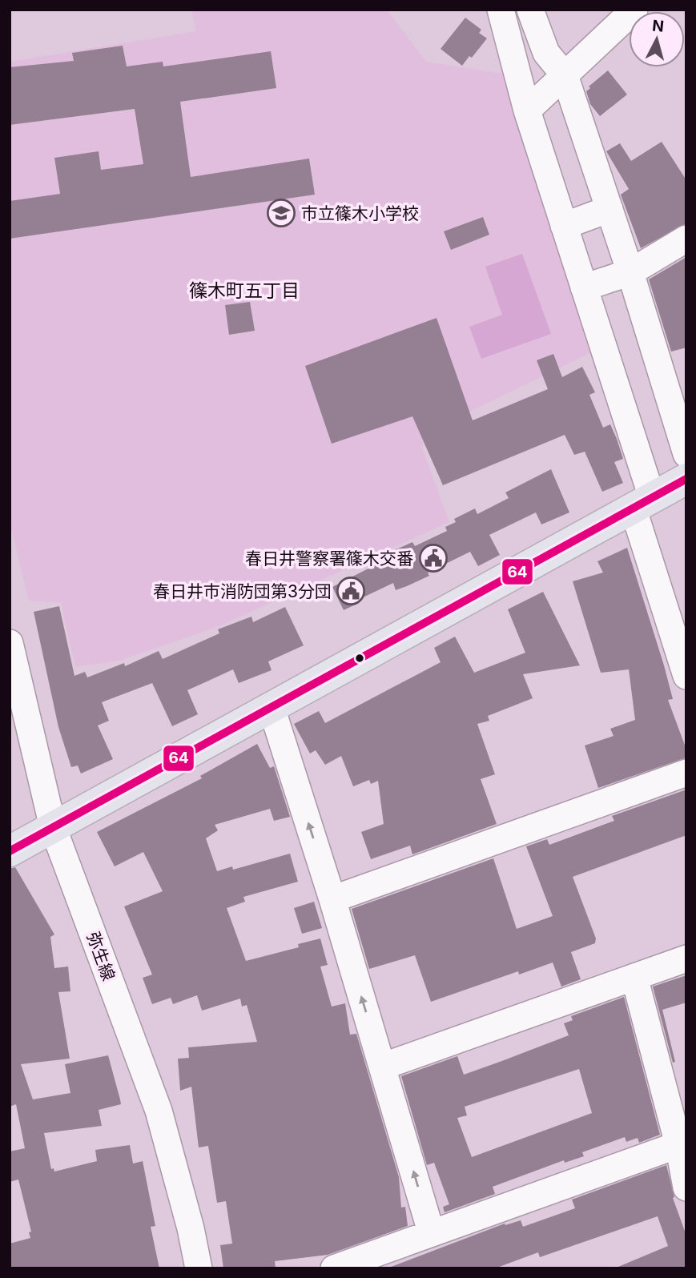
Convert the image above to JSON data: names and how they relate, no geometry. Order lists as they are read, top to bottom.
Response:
{
  "streets": {
    "street": ["弥生線"]
  },
  "districts": ["篠木町五丁目"],
  "places": {
    "school or university": ["市立篠木小学校"],
    "public building": ["春日井警察署篠木交番", "春日井市消防団第3分団"]
  },
  "lines": ["transit line 64"],
  "north": "top"
}
